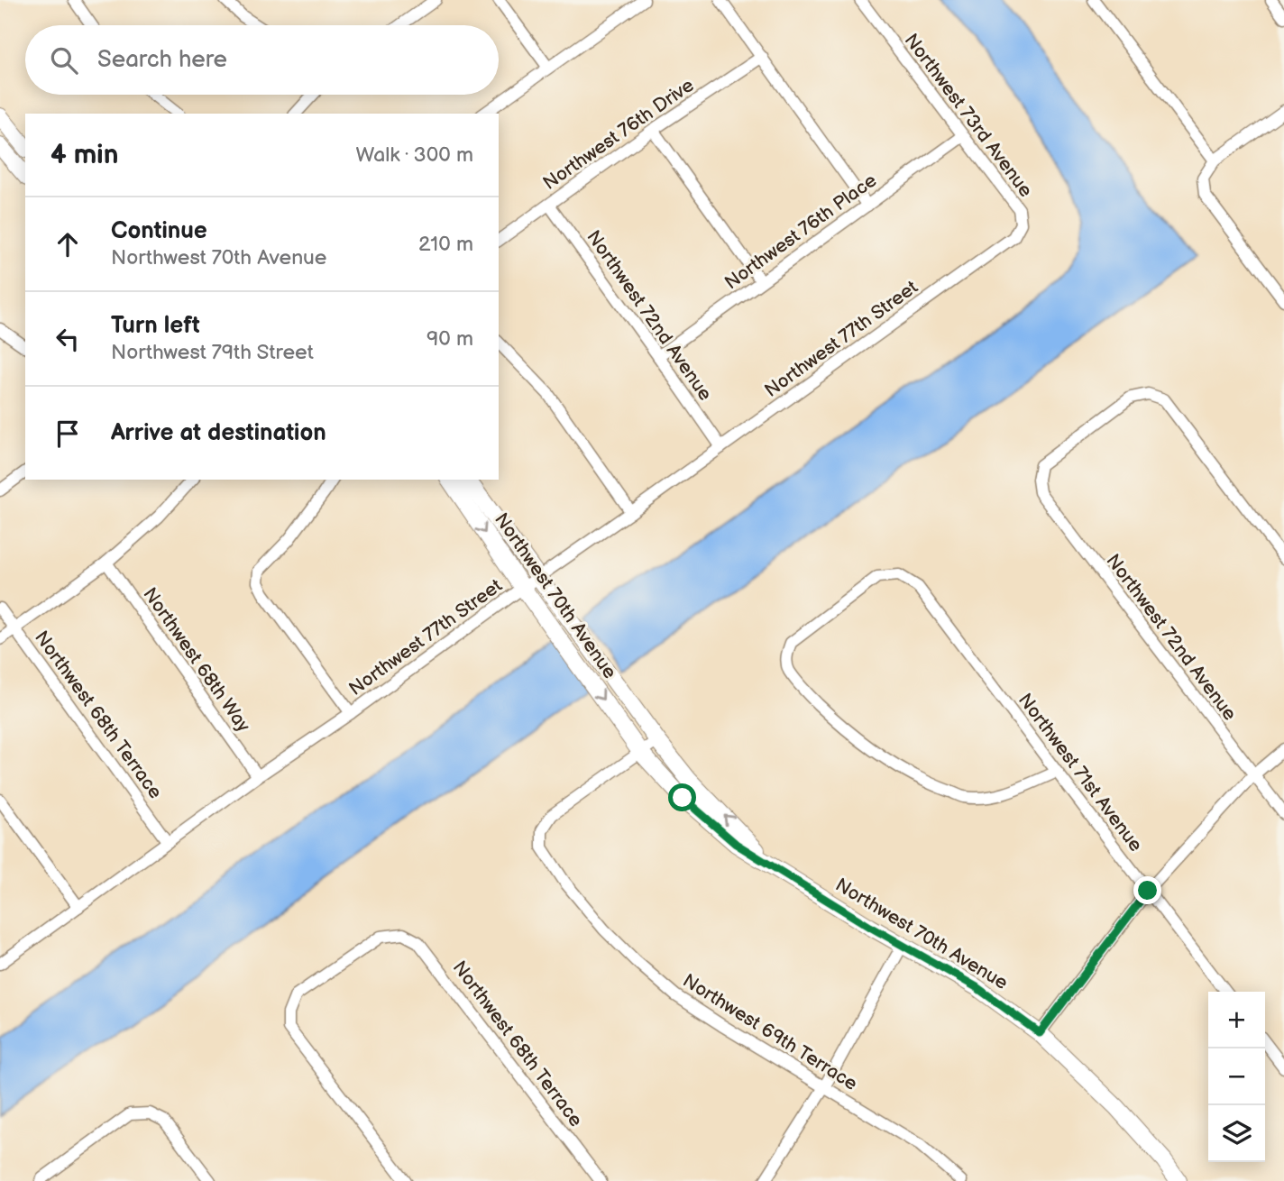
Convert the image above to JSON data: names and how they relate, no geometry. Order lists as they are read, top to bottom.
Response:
{
  "streets": {
    "street": [
      "Northwest 73rd Avenue",
      "Northwest 76th Drive",
      "Northwest 76th Place",
      "Northwest 72nd Avenue",
      "Northwest 77th Street",
      "Northwest 70th Avenue",
      "Northwest 68th Way",
      "Northwest 68th Terrace",
      "Northwest 71st Avenue",
      "Northwest 69th Terrace"
    ]
  },
  "crossings": [
    ["Northwest 73rd Avenue", "Northwest 76th Place"],
    ["Northwest 73rd Avenue", "Northwest 77th Street"],
    ["Northwest 76th Drive", "Northwest 72nd Avenue"],
    ["Northwest 76th Place", "Northwest 72nd Avenue"],
    ["Northwest 72nd Avenue", "Northwest 77th Street"],
    ["Northwest 77th Street", "Northwest 70th Avenue"],
    ["Northwest 77th Street", "Northwest 68th Way"],
    ["Northwest 77th Street", "Northwest 68th Terrace"],
    ["Northwest 70th Avenue", "Northwest 69th Terrace"]
  ],
  "page": {
    "search": "Search here",
    "heading": ["4 min", "Walk · 300 m"],
    "list": [
      ["Continue", "Northwest 70th Avenue", "210 m"],
      ["Turn left", "Northwest 79th Street", "90 m"],
      "Arrive at destination"
    ],
    "map_buttons": ["+", "−"]
  }
}
